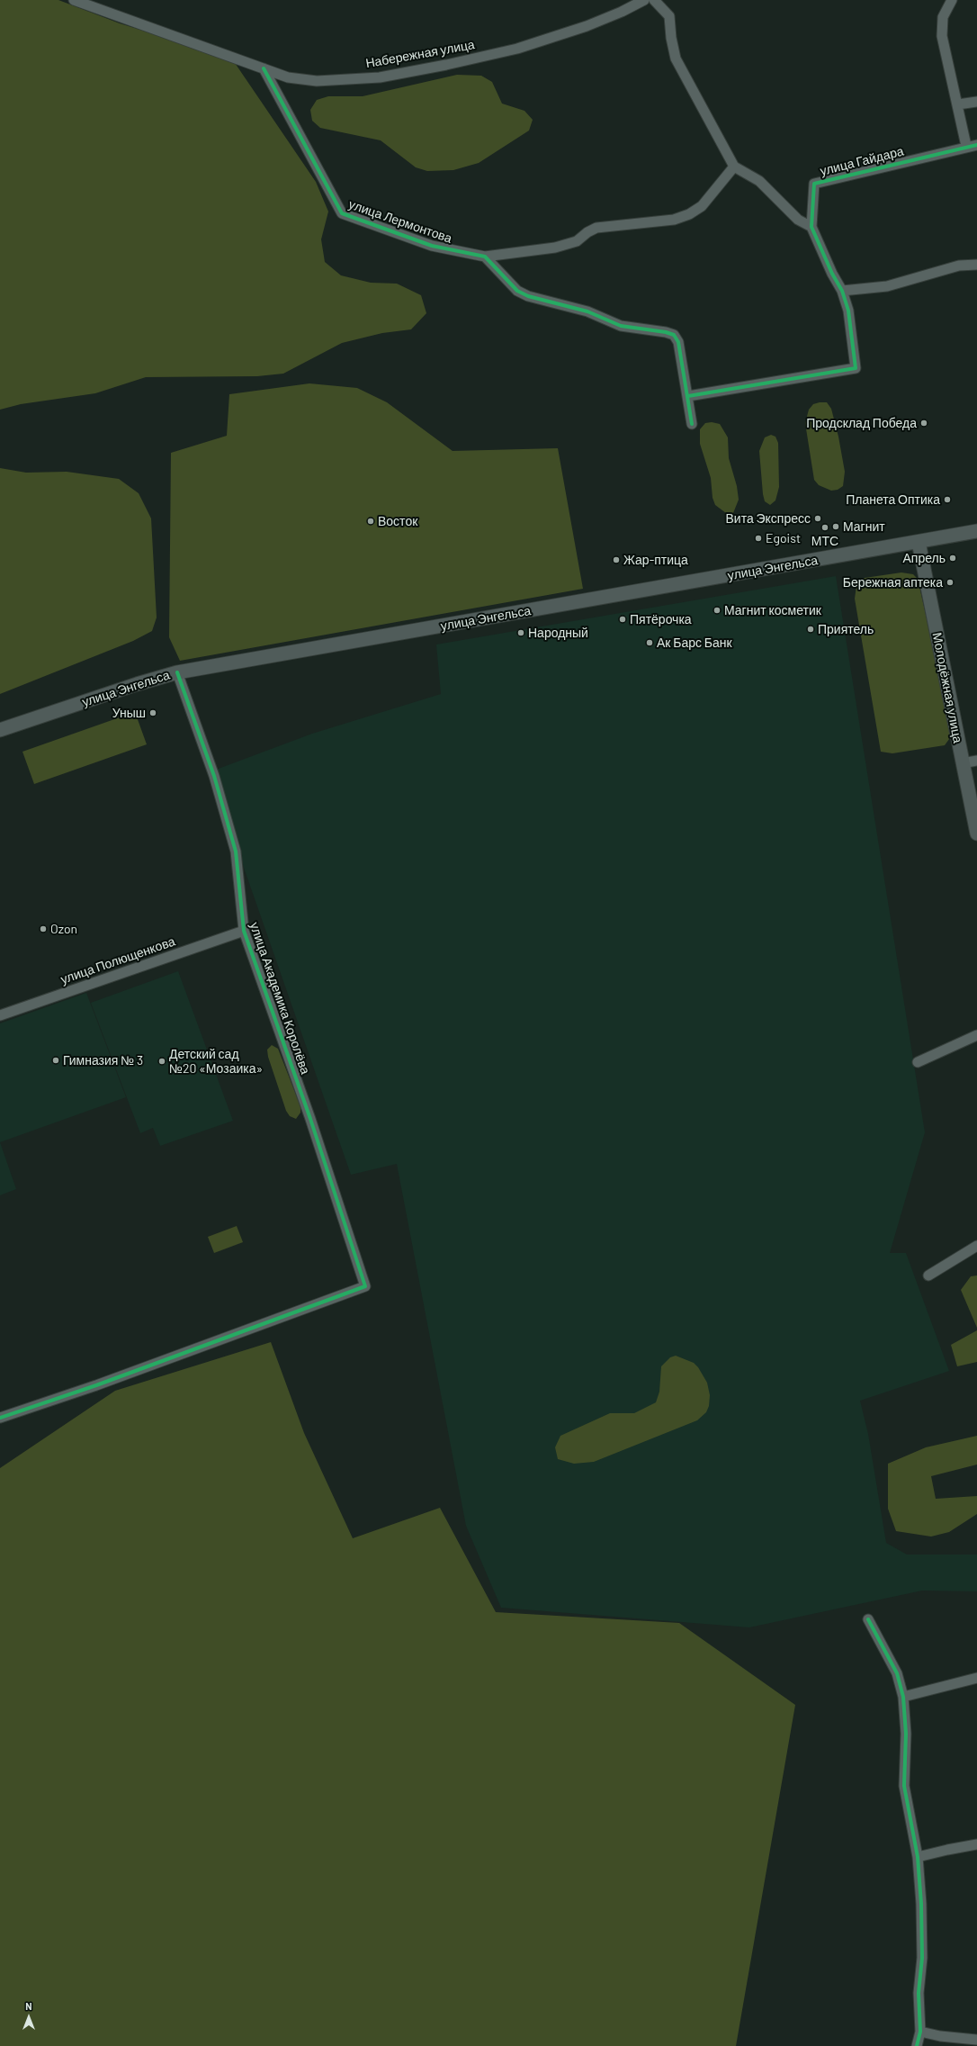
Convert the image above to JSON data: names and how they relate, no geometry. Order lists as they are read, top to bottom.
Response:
{
  "streets": {
    "main road": ["улица Энгельса", "Молодёжная улица"],
    "street": [
      "Набережная улица",
      "улица Гайдара",
      "улица Лермонтова",
      "улица Полющенкова",
      "улица Академика Королёва"
    ]
  },
  "crossings": [
    ["Набережная улица", "улица Лермонтова"],
    ["улица Энгельса", "Молодёжная улица"],
    ["улица Энгельса", "улица Академика Королёва"],
    ["улица Полющенкова", "улица Академика Королёва"]
  ],
  "places": [
    "Продсклад Победа",
    "Планета Оптика",
    "Вита Экспресс",
    "Восток",
    "Магнит",
    "МТС",
    "Egoist",
    "Апрель",
    "Жар-птица",
    "Бережная аптека",
    "Магнит косметик",
    "Пятёрочка",
    "Приятель",
    "Народный",
    "Ак Барс Банк",
    "Уныш",
    "Ozon",
    "Гимназия № 3",
    "Детский сад №20 «Мозаика»"
  ],
  "north": "top"
}
